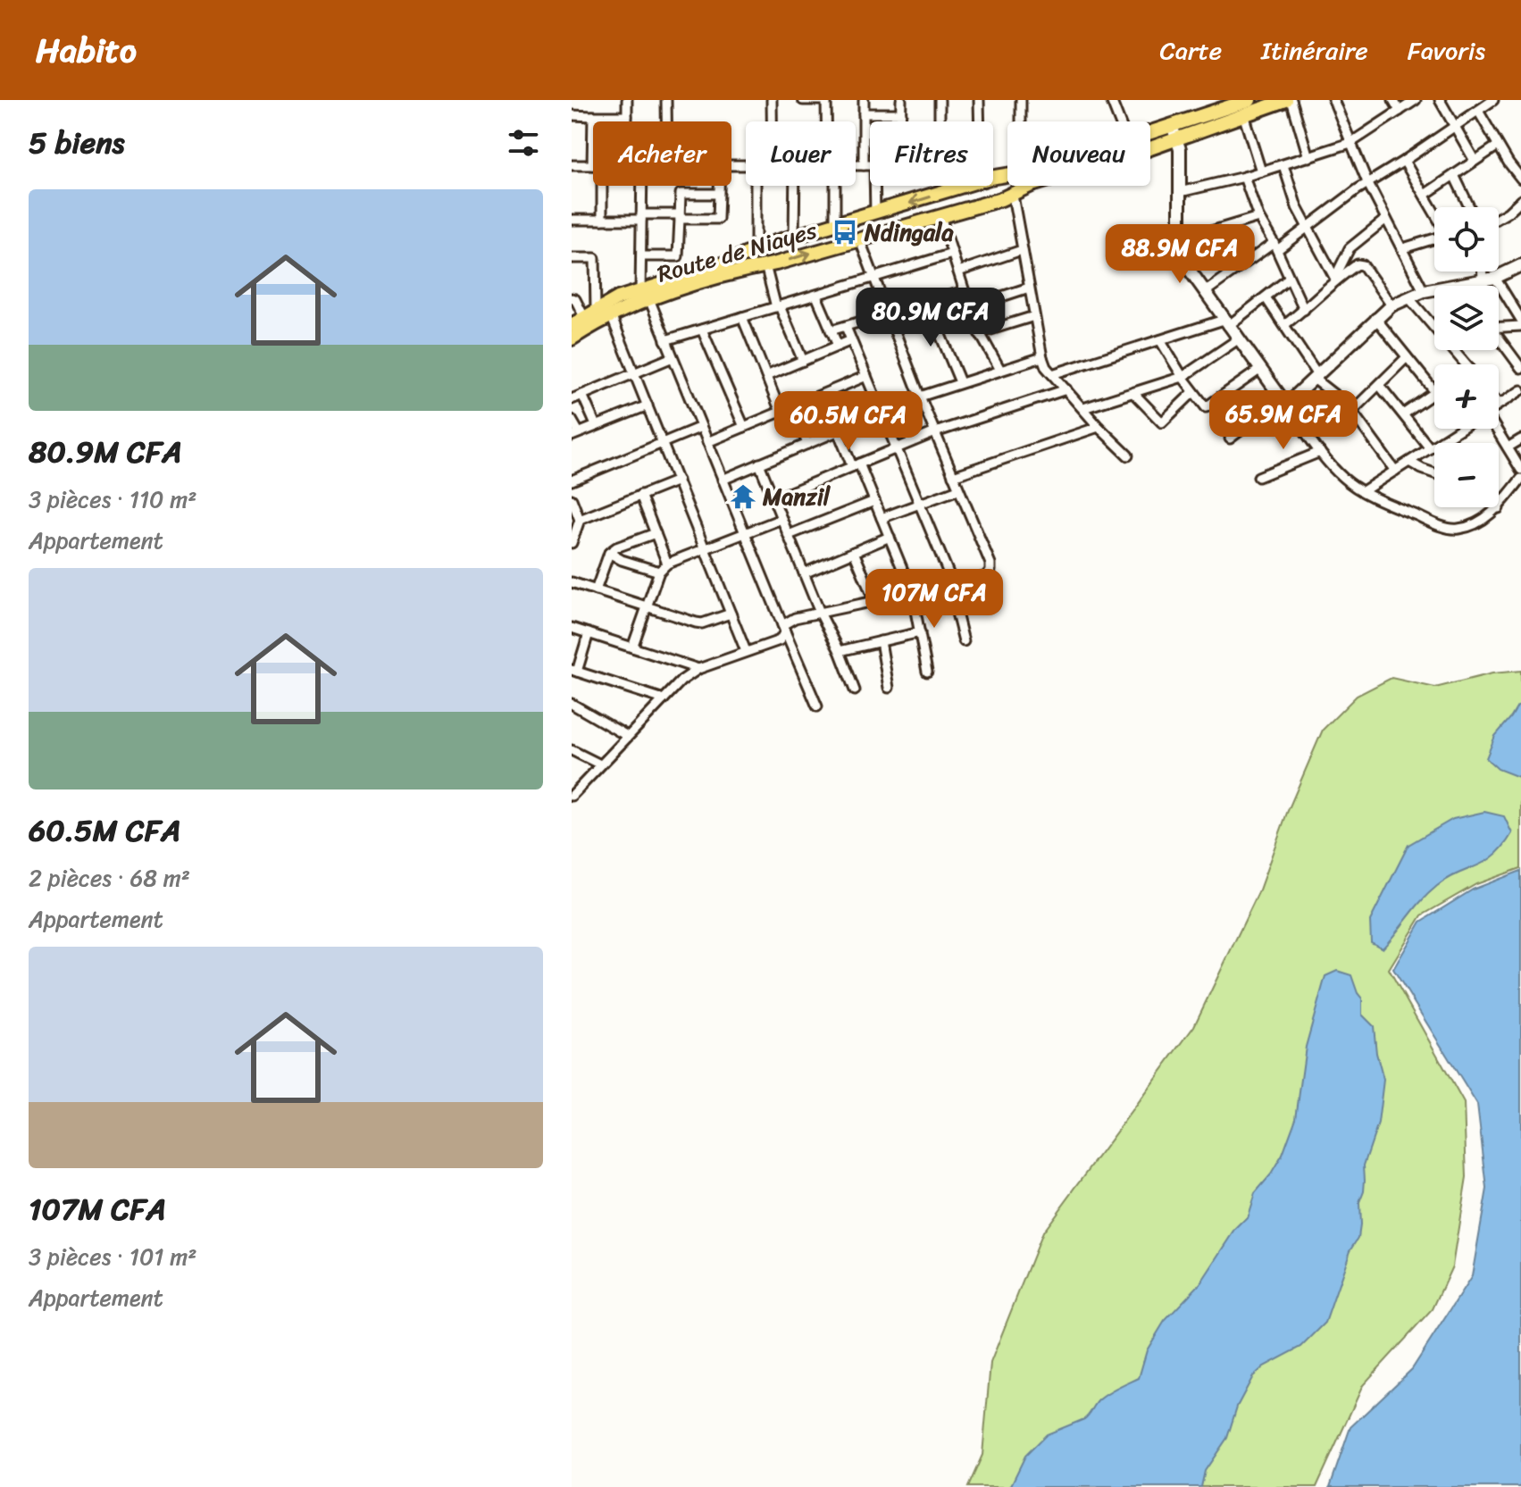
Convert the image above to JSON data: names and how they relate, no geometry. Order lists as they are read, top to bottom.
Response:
{
  "streets": {
    "main road": ["Route de Niayes"]
  },
  "places": {
    "bus stop": ["Ndingala"],
    "temple": ["Manzil"]
  },
  "page": {
    "header": "Habito",
    "nav": ["Carte", "Itinéraire", "Favoris"],
    "heading": "5 biens",
    "chip": [
      "Acheter",
      "Louer",
      "Filtres",
      "Nouveau"
    ],
    "list": [
      {
        "name": "80.9M CFA",
        "note": "3 pièces · 110 m² · Appartement"
      },
      {
        "name": "60.5M CFA",
        "note": "2 pièces · 68 m² · Appartement"
      },
      {
        "name": "107M CFA",
        "note": "3 pièces · 101 m² · Appartement"
      }
    ],
    "map_buttons": ["+", "−"],
    "price": [
      "88.9M CFA",
      "80.9M CFA",
      "65.9M CFA",
      "60.5M CFA",
      "107M CFA"
    ]
  }
}
